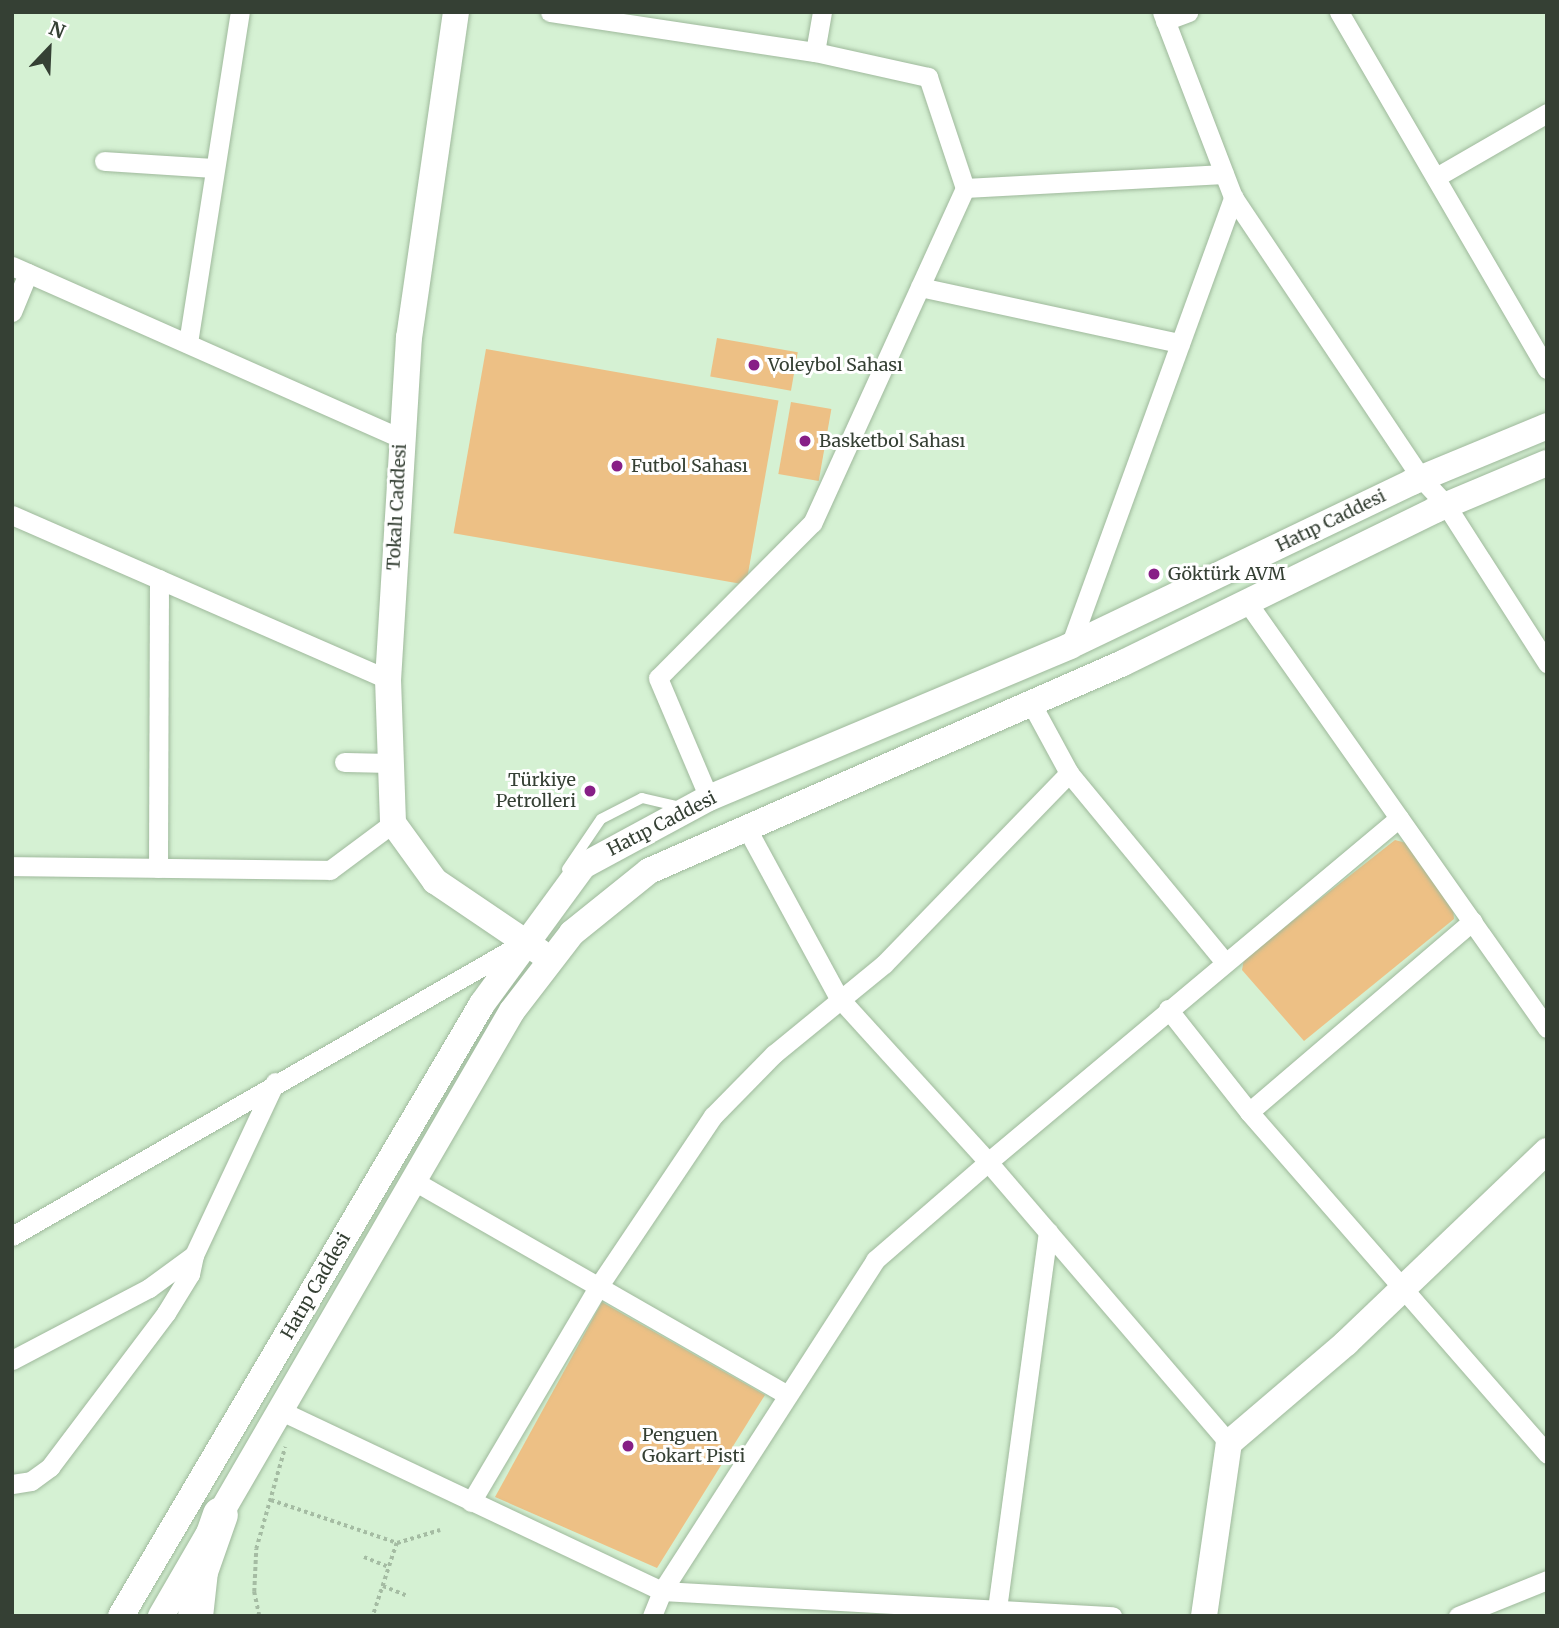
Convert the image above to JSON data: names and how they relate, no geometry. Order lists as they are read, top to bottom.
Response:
{
  "streets": {
    "main road": ["Tokalı Caddesi", "Hatıp Caddesi"]
  },
  "places": [
    "Voleybol Sahası",
    "Basketbol Sahası",
    "Futbol Sahası",
    "Göktürk AVM",
    "Türkiye Petrolleri",
    "Penguen Gokart Pisti"
  ],
  "north": "top right"
}
